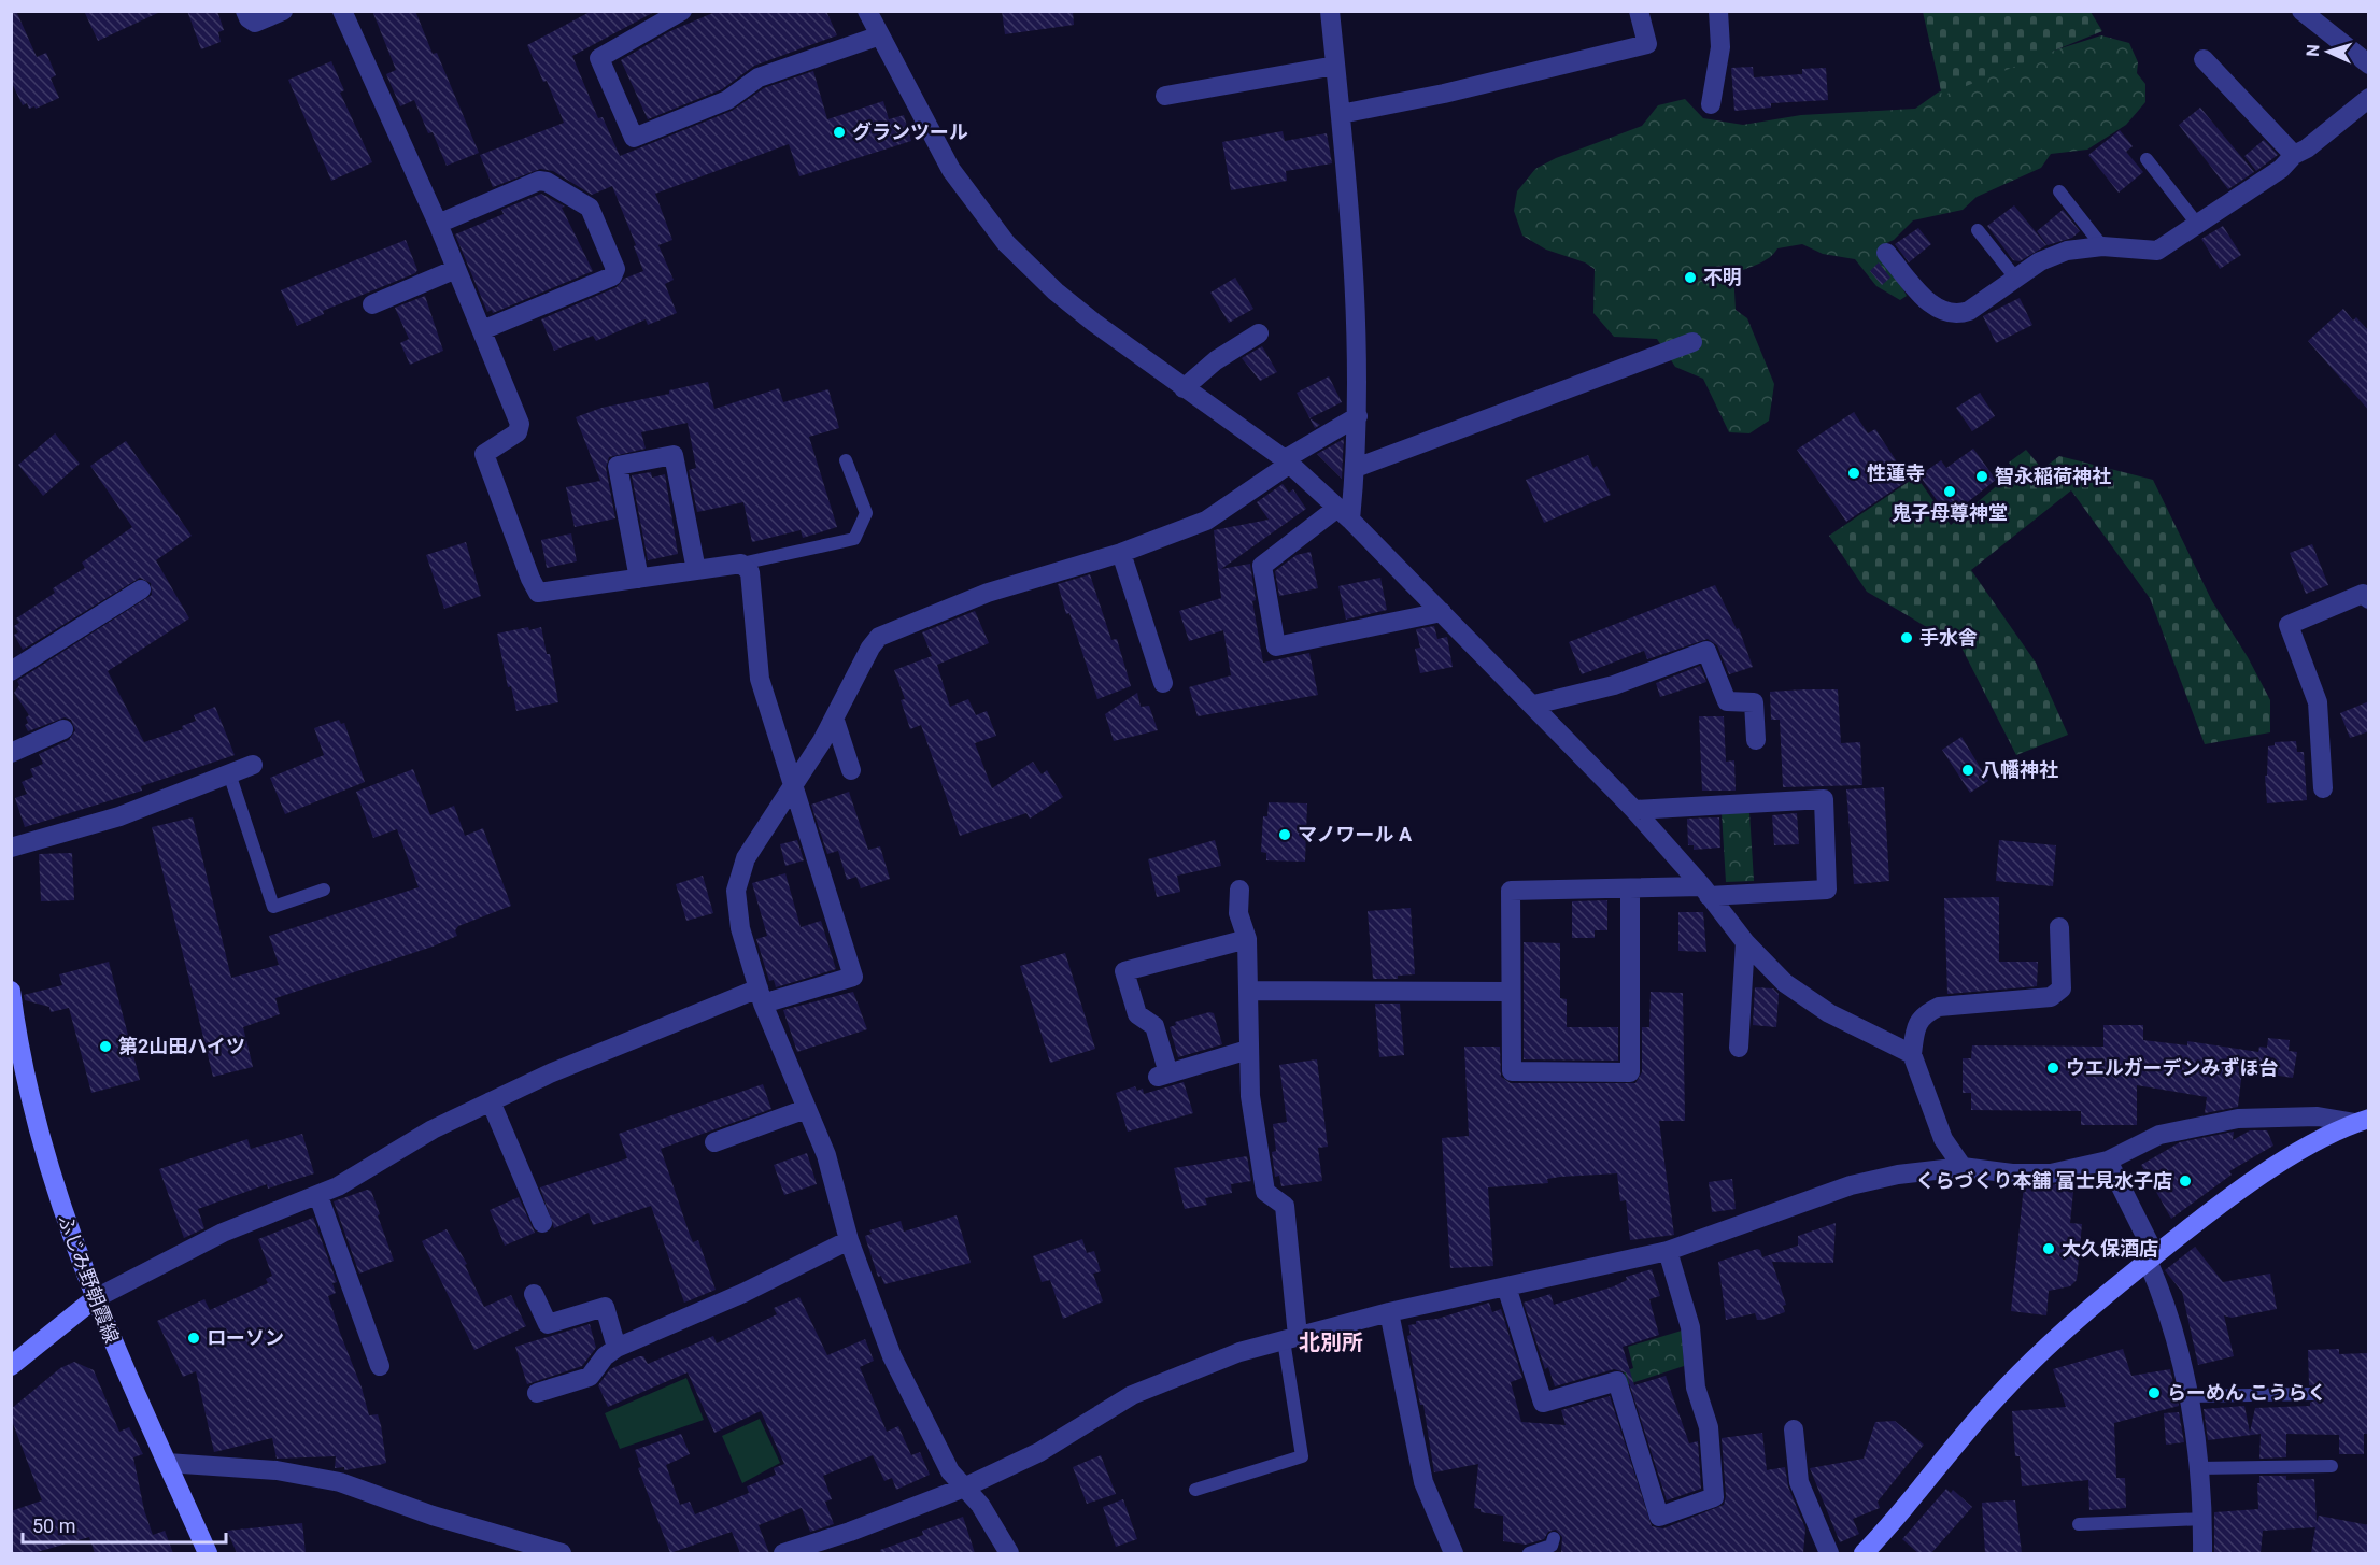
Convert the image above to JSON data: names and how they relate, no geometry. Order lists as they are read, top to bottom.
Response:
{
  "streets": {
    "street": ["ふじみ野朝霞線"]
  },
  "districts": ["北別所"],
  "places": [
    "グランツール",
    "不明",
    "性蓮寺",
    "智永稲荷神社",
    "鬼子母尊神堂",
    "手水舎",
    "八幡神社",
    "マノワール A",
    "第2山田ハイツ",
    "ウエルガーデンみずほ台",
    "くらづくり本舗 富士見水子店",
    "大久保酒店",
    "ローソン",
    "らーめん こうらく"
  ],
  "scale_bar": "50 m",
  "north": "left"
}
